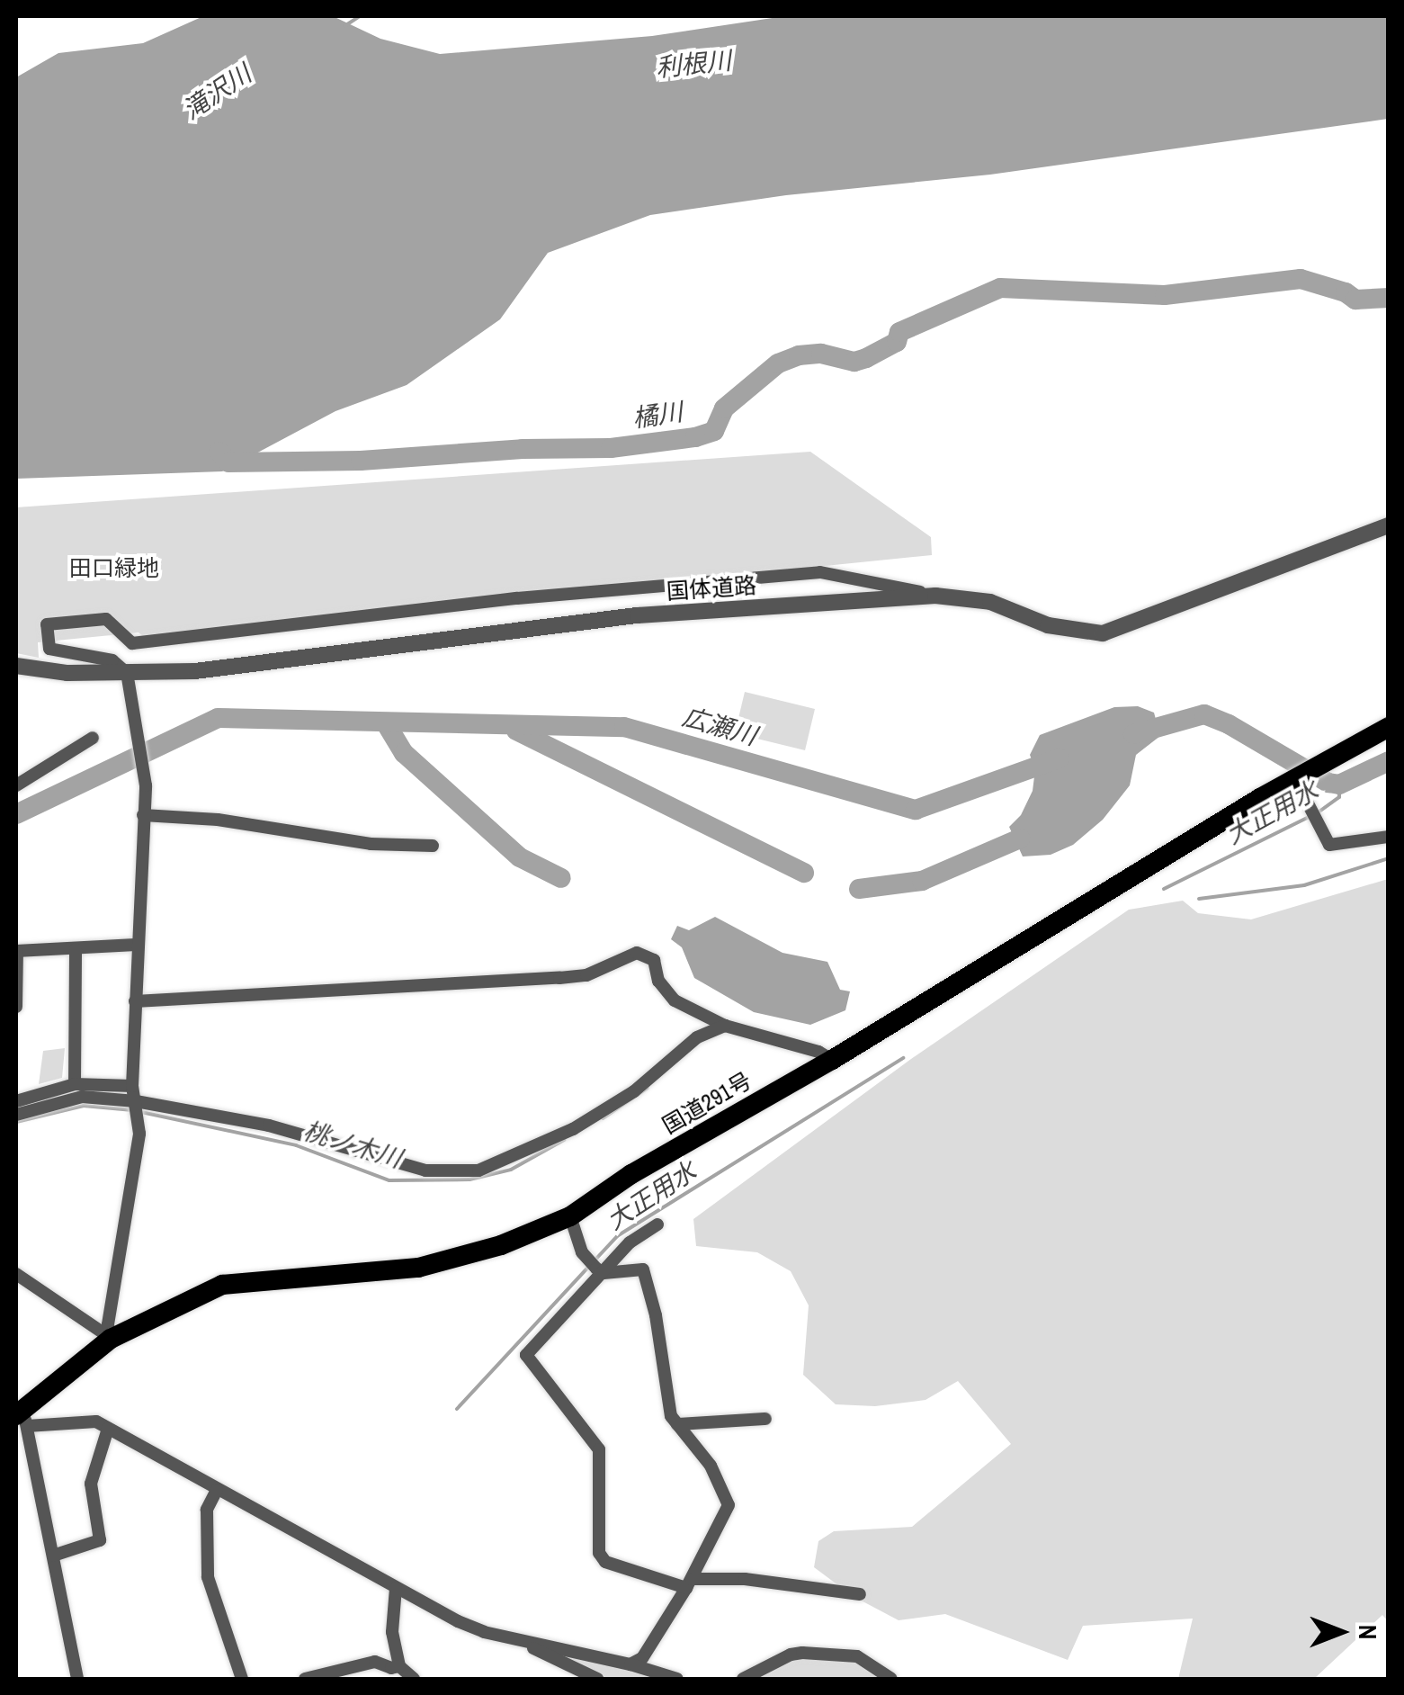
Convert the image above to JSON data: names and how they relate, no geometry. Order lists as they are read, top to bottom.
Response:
{
  "streets": {
    "highway": ["国道291号"],
    "street": ["国体道路"]
  },
  "water": [
    "利根川",
    "滝沢川",
    "橘川",
    "広瀬川",
    "大正用水",
    "桃ノ木川"
  ],
  "parks": ["田口緑地"],
  "north": "right"
}
